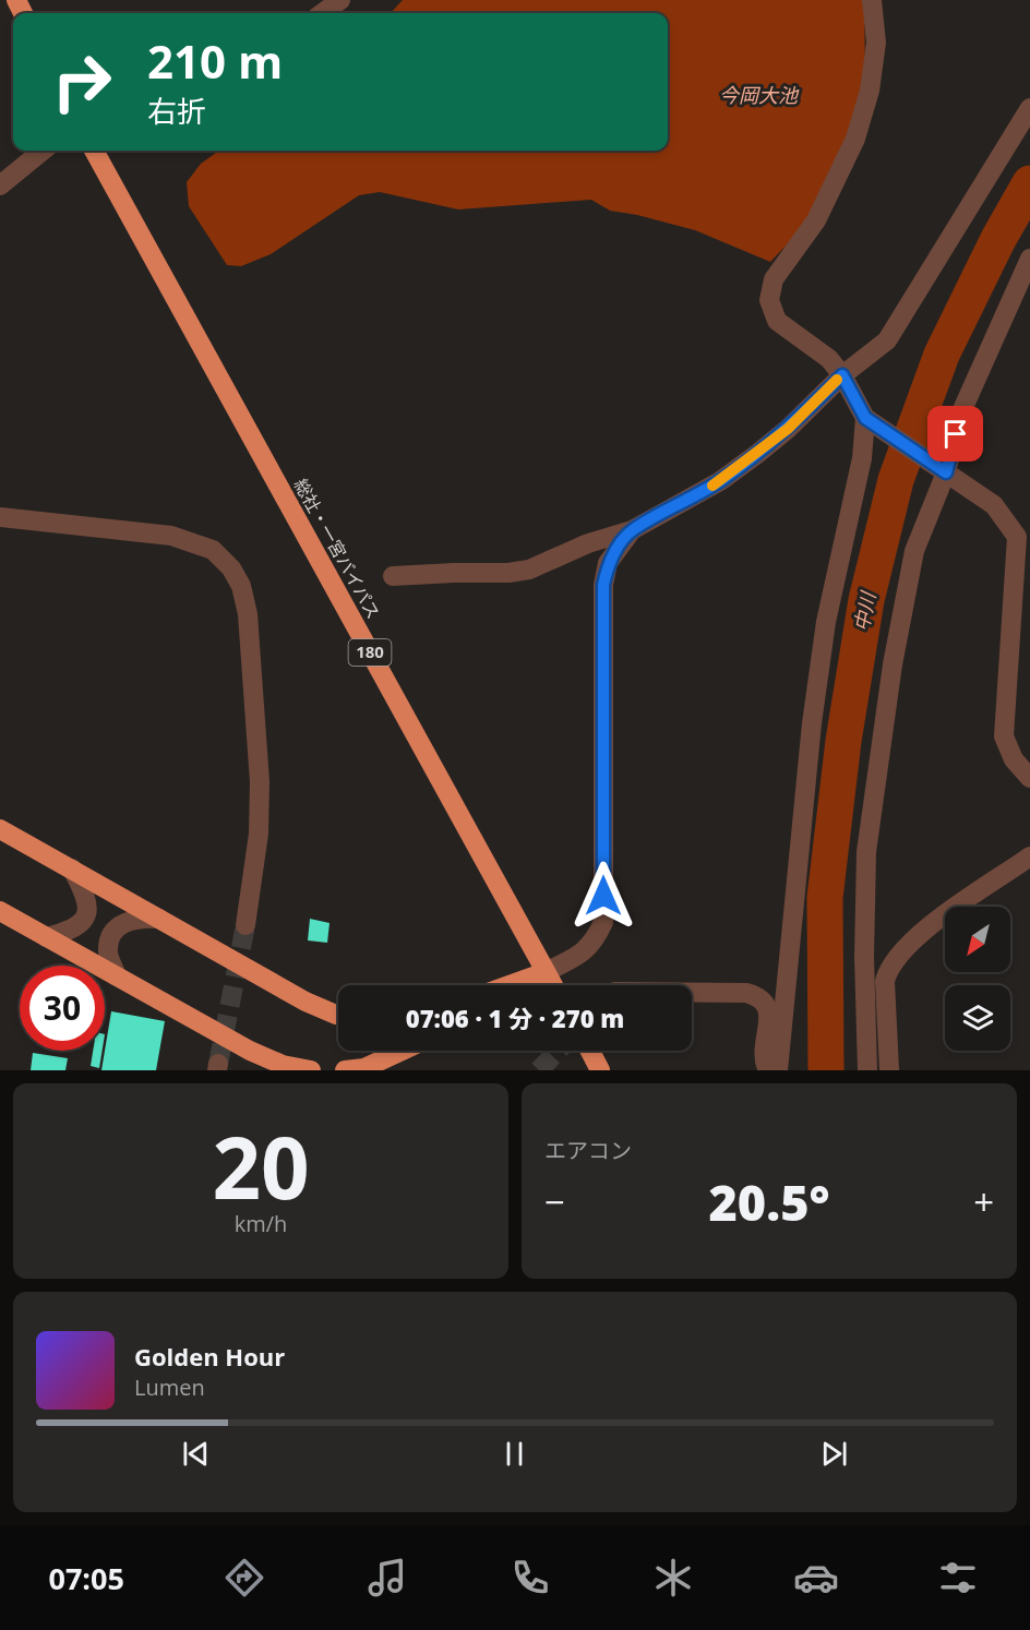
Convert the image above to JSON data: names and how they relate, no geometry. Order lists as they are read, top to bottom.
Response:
{
  "streets": {
    "highway": ["総社・一宮バイパス", "180"]
  },
  "water": ["今岡大池", "中川"],
  "north": "bottom left",
  "page": {
    "turn": ["210 m", "右折"],
    "limit": "30",
    "trip": "07:06 · 1 分 · 270 m",
    "tile": [
      ["20", "km/h"],
      "エアコン"
    ],
    "heat": ["−", "20.5°", "+"],
    "song": ["Golden Hour", "Lumen"],
    "tabs": "07:05"
  }
}
